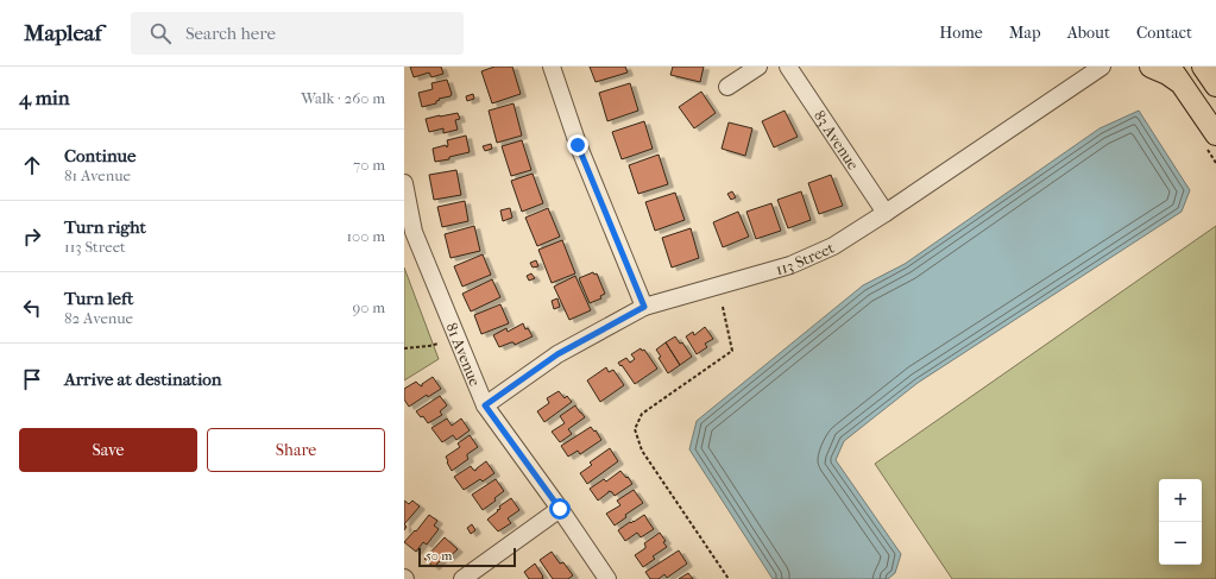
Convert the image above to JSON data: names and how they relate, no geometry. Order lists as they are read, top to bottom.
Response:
{
  "streets": {
    "street": ["83 Avenue", "113 Street", "81 Avenue"]
  },
  "crossings": [
    ["83 Avenue", "113 Street"],
    ["113 Street", "81 Avenue"]
  ],
  "scale_bar": "50 m",
  "page": {
    "header": "Mapleaf",
    "search": "Search here",
    "nav": [
      "Home",
      "Map",
      "About",
      "Contact"
    ],
    "heading": ["4 min", "Walk · 260 m"],
    "list": [
      ["Continue", "81 Avenue", "70 m"],
      ["Turn right", "113 Street", "100 m"],
      ["Turn left", "82 Avenue", "90 m"],
      "Arrive at destination"
    ],
    "buttons": ["Save", "Share"],
    "map_buttons": ["+", "−"],
    "scale": "50 m"
  }
}
